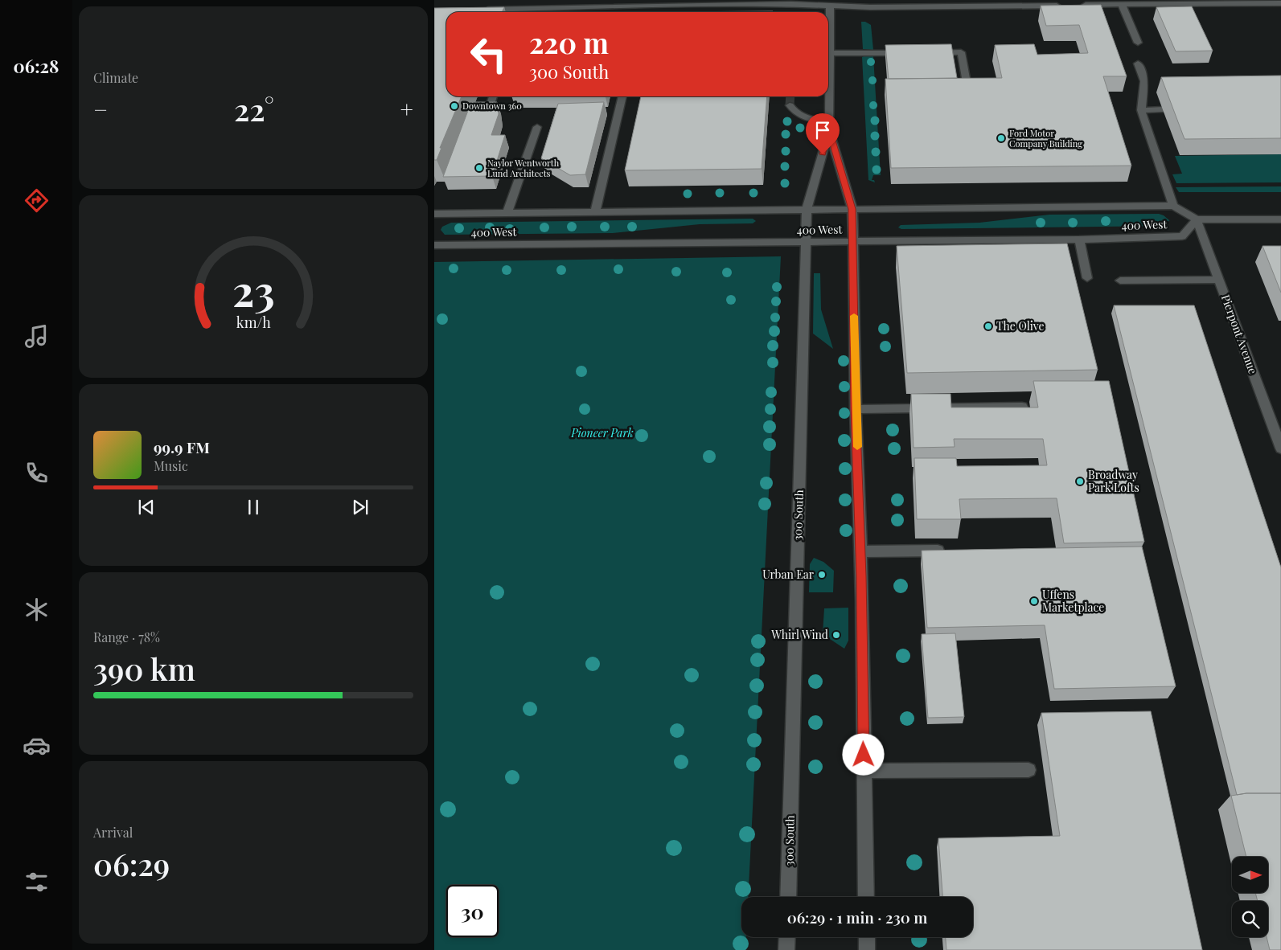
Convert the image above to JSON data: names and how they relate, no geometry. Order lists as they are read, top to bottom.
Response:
{
  "streets": {
    "street": ["400 West", "Pierpont Avenue", "300 South"]
  },
  "crossings": [
    ["400 West", "Pierpont Avenue"],
    ["400 West", "300 South"]
  ],
  "parks": ["Pioneer Park"],
  "places": [
    "Downtown 360",
    "Ford Motor Company Building",
    "Naylor Wentworth Lund Architects",
    "The Olive",
    "Broadway Park Lofts",
    "Urban Ear",
    "Uffens Marketplace",
    "Whirl Wind"
  ],
  "north": "right",
  "page": {
    "tabs": "06:28",
    "tile": [
      "Climate",
      ["Range · 78%", "390 km"],
      ["Arrival", "06:29"]
    ],
    "turn": ["220 m", "300 South"],
    "heat": ["−", "22°", "+"],
    "song": ["99.9 FM", "Music"],
    "limit": "30",
    "trip": "06:29 · 1 min · 230 m",
    "gauge": ["23", "km/h"]
  }
}
